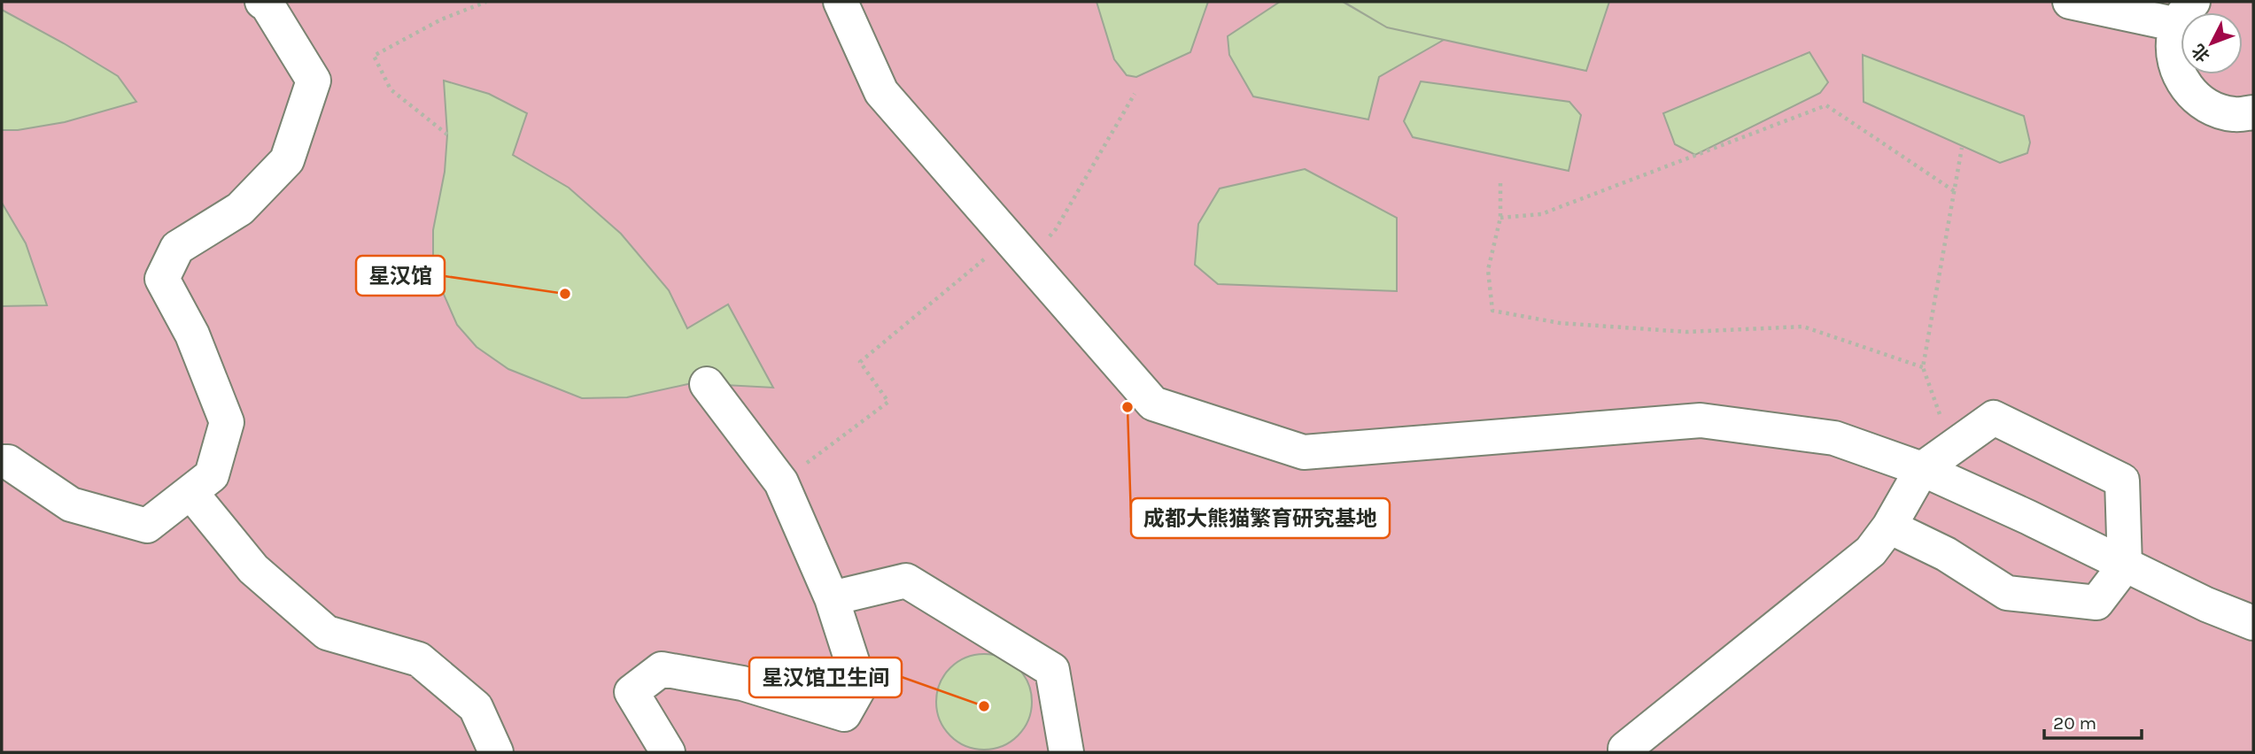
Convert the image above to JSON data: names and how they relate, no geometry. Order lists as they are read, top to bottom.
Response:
{
  "places": ["星汉馆", "成都大熊猫繁育研究基地", "星汉馆卫生间"],
  "scale_bar": "20 m",
  "north": "bottom left"
}
